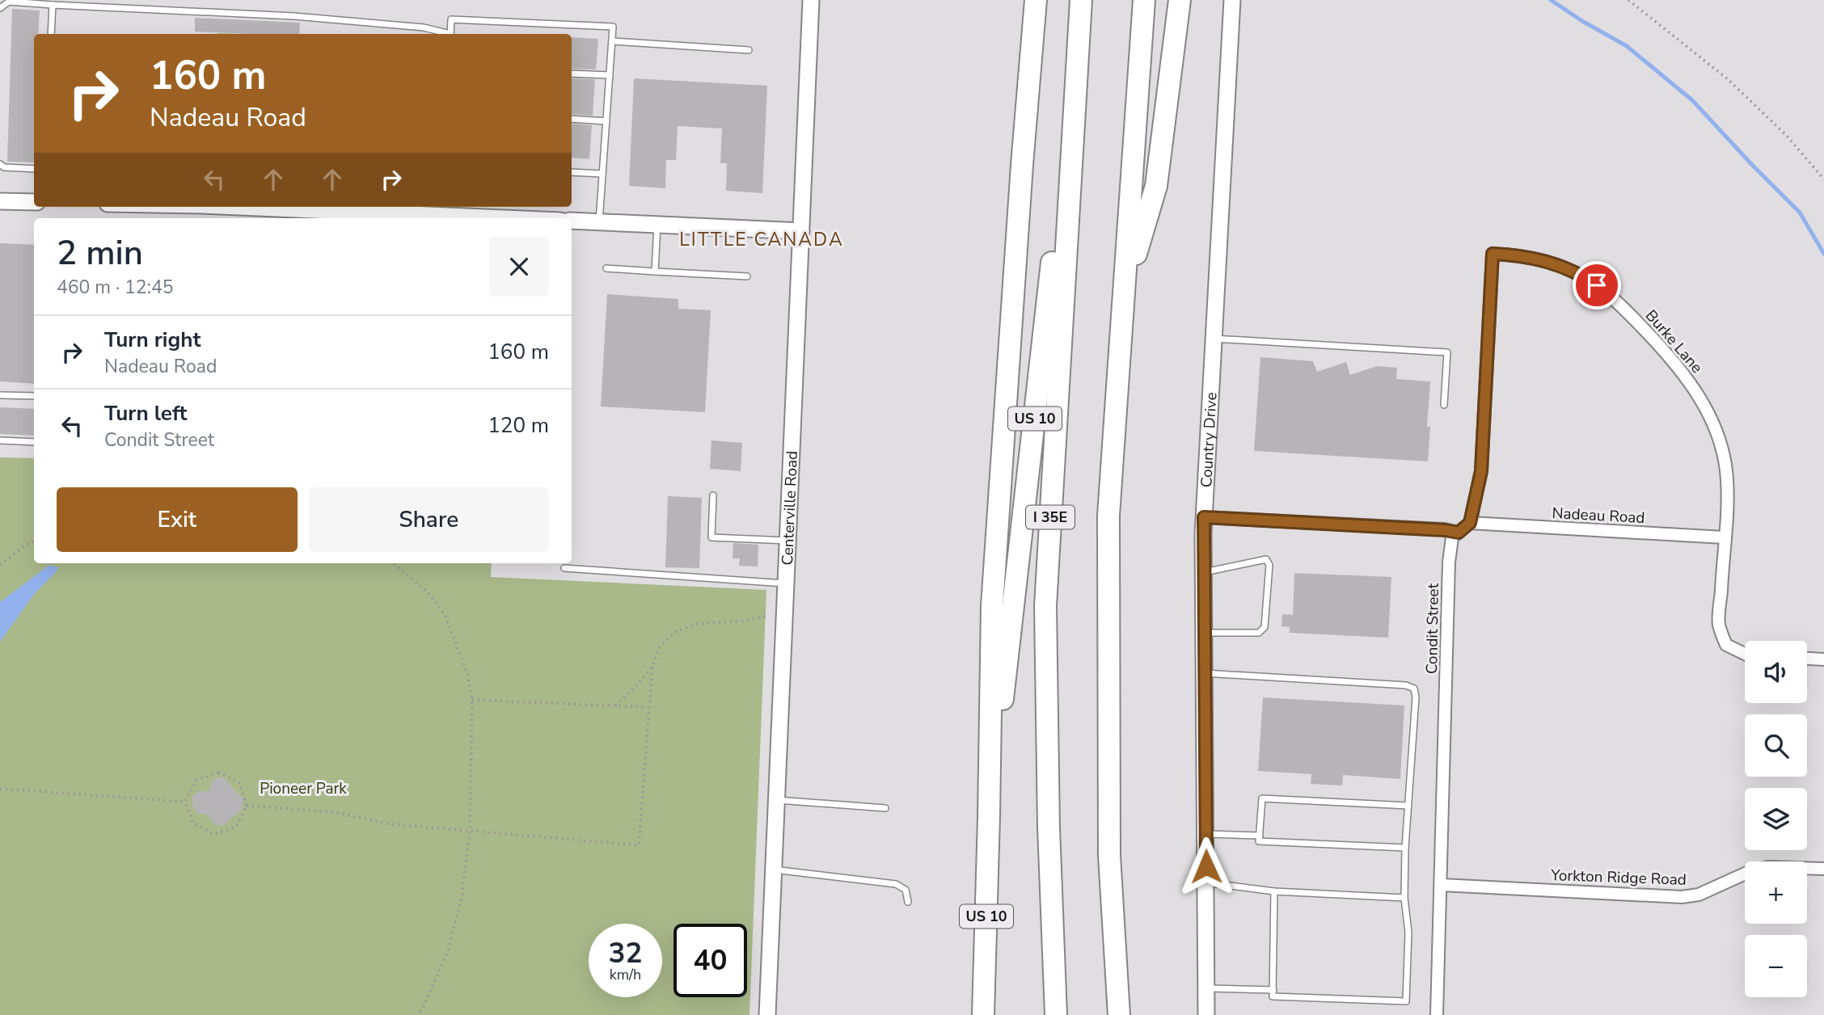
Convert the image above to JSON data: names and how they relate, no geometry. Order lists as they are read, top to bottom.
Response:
{
  "streets": {
    "highway": ["US 10", "I 35E"],
    "street": [
      "Burke Lane",
      "Country Drive",
      "Centerville Road",
      "Nadeau Road",
      "Condit Street",
      "Yorkton Ridge Road"
    ]
  },
  "crossings": [
    ["Burke Lane", "Nadeau Road"],
    ["Burke Lane", "Condit Street"],
    ["US 10", "I 35E"],
    ["Nadeau Road", "Condit Street"],
    ["Condit Street", "Yorkton Ridge Road"]
  ],
  "districts": ["LITTLE CANADA"],
  "parks": ["Pioneer Park"],
  "page": {
    "turn": ["160 m", "Nadeau Road"],
    "heading": ["2 min", "460 m · 12:45"],
    "list": [
      {
        "name": "Turn right",
        "note": "Nadeau Road",
        "value": "160 m"
      },
      {
        "name": "Turn left",
        "note": "Condit Street",
        "value": "120 m"
      }
    ],
    "buttons": ["Exit", "Share"],
    "map_buttons": ["+", "−"],
    "speed": "32 km/h",
    "limit": "40"
  }
}
